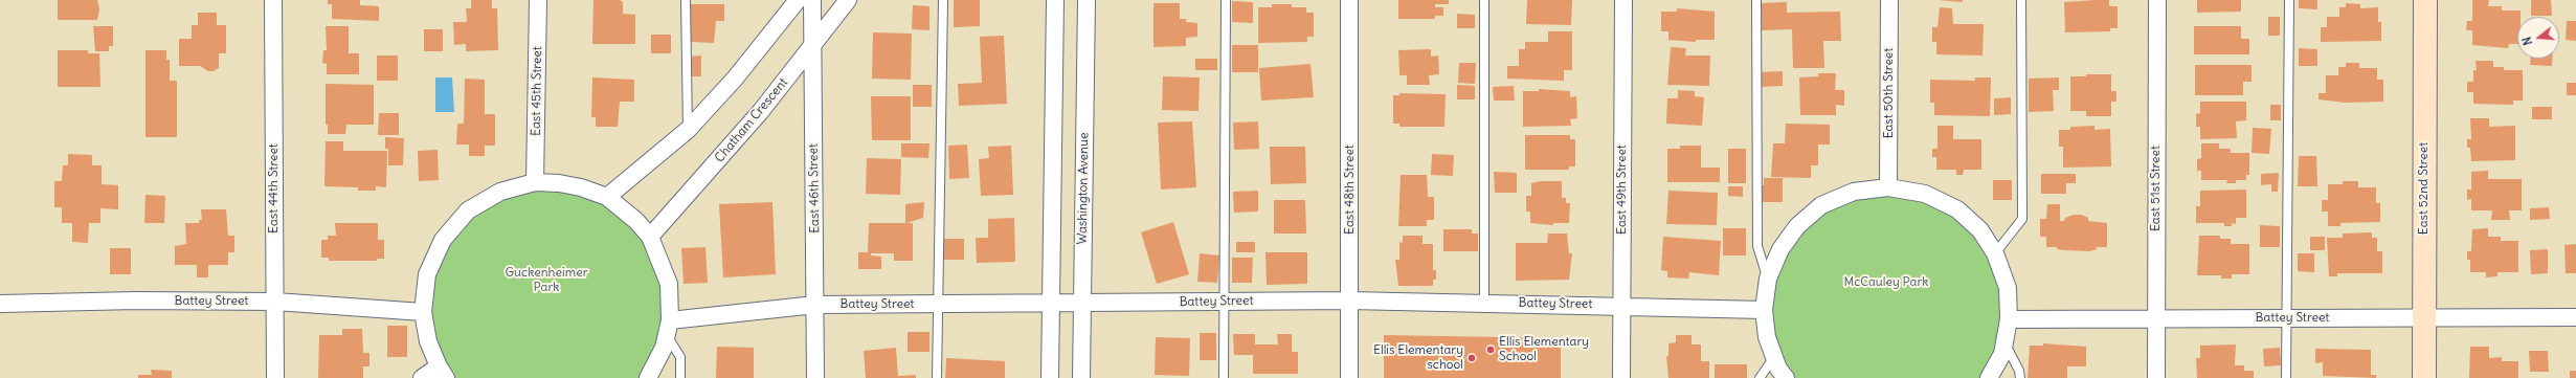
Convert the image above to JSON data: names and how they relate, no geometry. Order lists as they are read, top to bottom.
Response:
{
  "streets": {
    "main road": ["East 52nd Street"],
    "street": [
      "East 45th Street",
      "East 50th Street",
      "Chatham Crescent",
      "East 44th Street",
      "East 46th Street",
      "Washington Avenue",
      "East 51st Street",
      "East 48th Street",
      "East 49th Street",
      "Battey Street"
    ]
  },
  "crossings": [
    ["Chatham Crescent", "East 46th Street"],
    ["East 44th Street", "Battey Street"],
    ["East 46th Street", "Battey Street"],
    ["Washington Avenue", "Battey Street"],
    ["East 51st Street", "Battey Street"],
    ["East 52nd Street", "Battey Street"],
    ["East 48th Street", "Battey Street"],
    ["East 49th Street", "Battey Street"]
  ],
  "parks": ["Guckenheimer Park", "McCauley Park"],
  "places": ["Ellis Elementary School", "Ellis Elementary school"],
  "north": "left"
}
